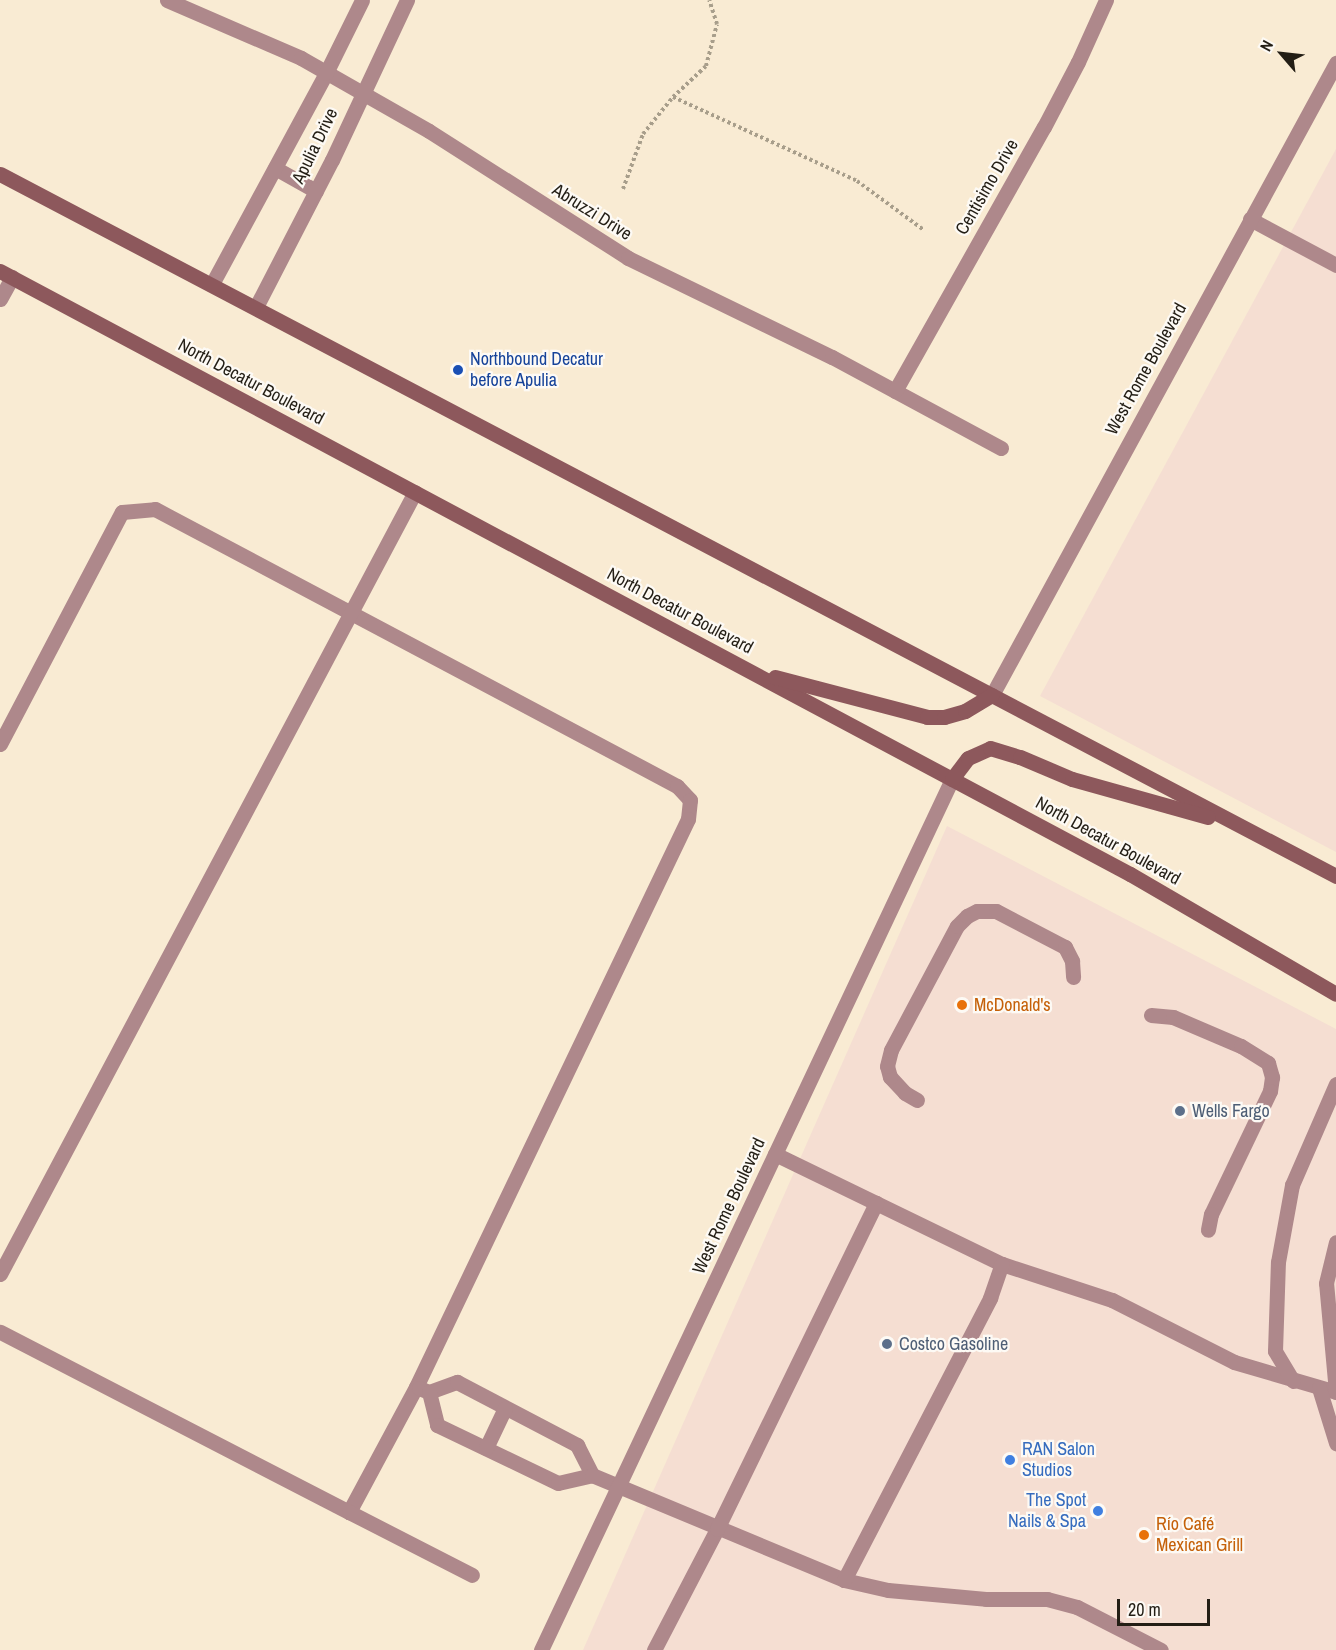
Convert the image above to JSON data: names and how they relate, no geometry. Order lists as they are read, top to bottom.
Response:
{
  "streets": {
    "main road": ["North Decatur Boulevard"],
    "street": [
      "Apulia Drive",
      "Centisimo Drive",
      "Abruzzi Drive",
      "West Rome Boulevard"
    ]
  },
  "crossings": [
    ["Apulia Drive", "Abruzzi Drive"],
    ["Centisimo Drive", "Abruzzi Drive"],
    ["West Rome Boulevard", "North Decatur Boulevard"]
  ],
  "places": [
    "Northbound Decatur before Apulia",
    "McDonald's",
    "Wells Fargo",
    "Costco Gasoline",
    "RAN Salon Studios",
    "The Spot Nails & Spa",
    "Río Café Mexican Grill"
  ],
  "scale_bar": "20 m",
  "north": "top left"
}
